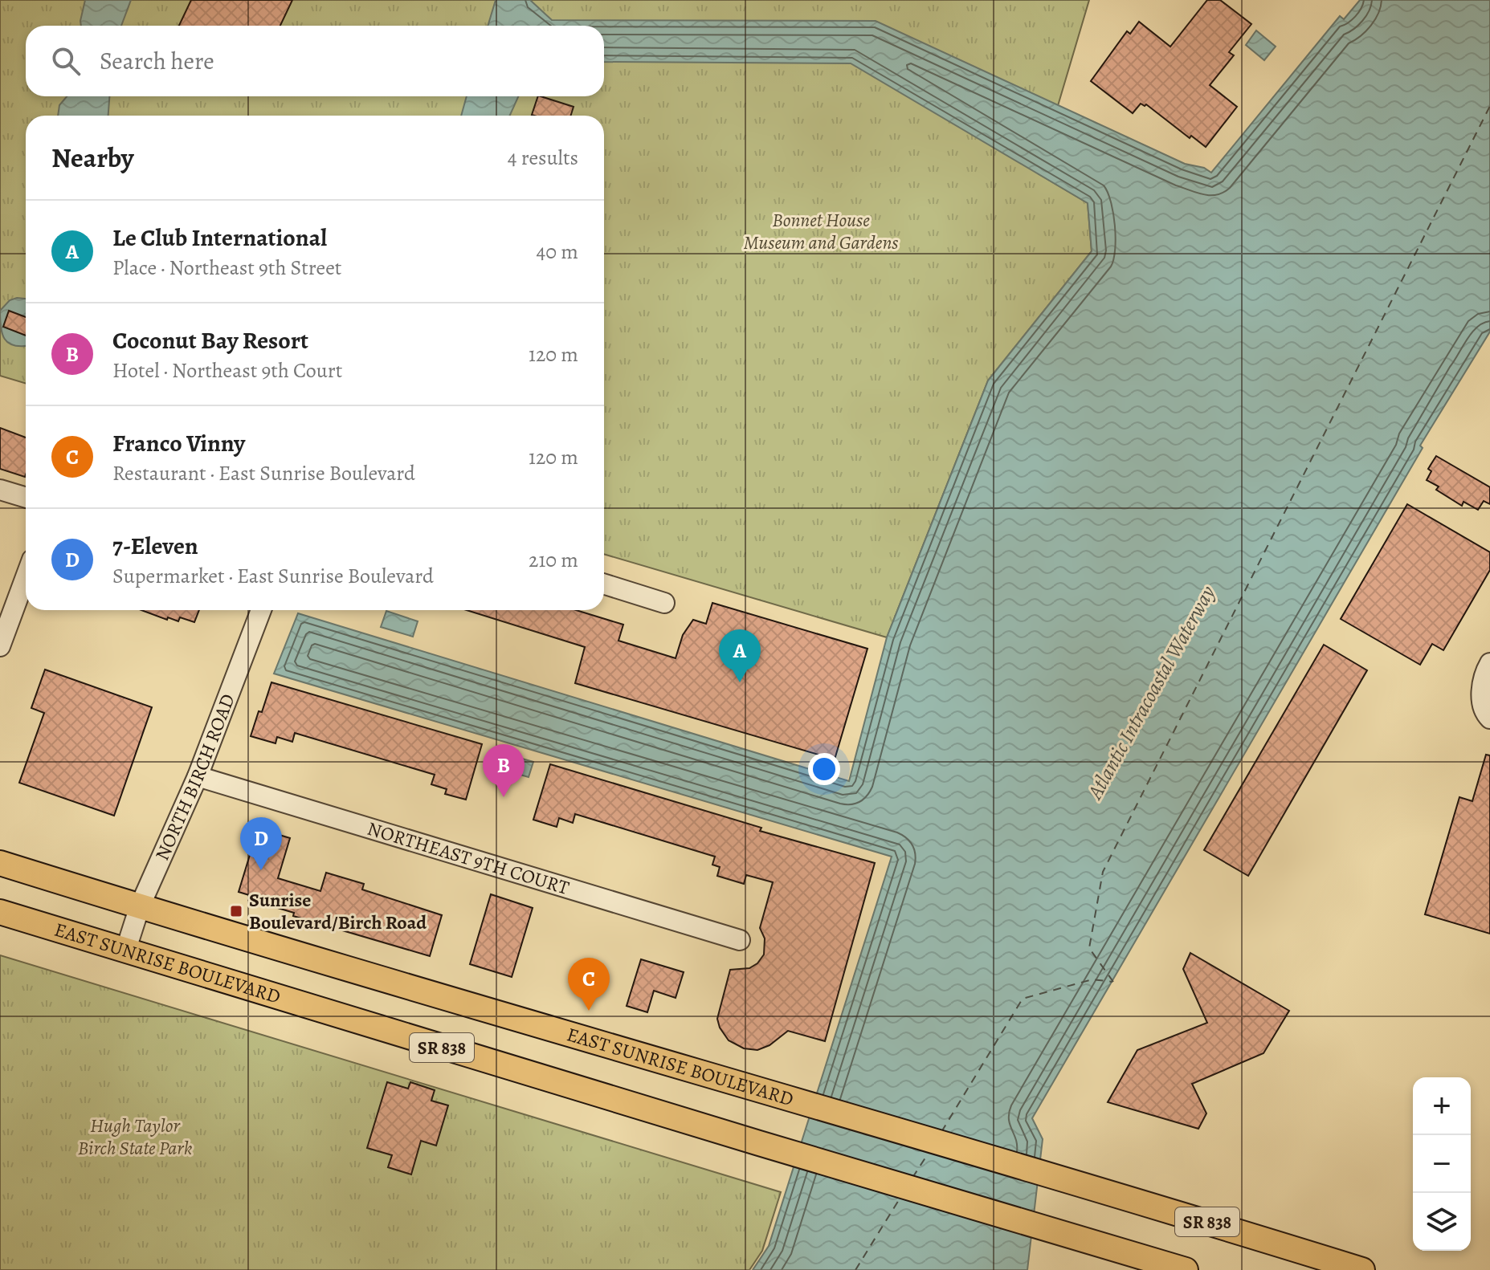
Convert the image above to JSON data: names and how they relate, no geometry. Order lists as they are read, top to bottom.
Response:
{
  "streets": {
    "main road": ["EAST SUNRISE BOULEVARD", "SR 838"],
    "street": ["NORTH BIRCH ROAD", "NORTHEAST 9TH COURT"]
  },
  "crossings": [
    ["NORTH BIRCH ROAD", "NORTHEAST 9TH COURT"],
    ["NORTH BIRCH ROAD", "EAST SUNRISE BOULEVARD"]
  ],
  "water": ["Atlantic Intracoastal Waterway"],
  "parks": ["Bonnet House Museum and Gardens", "Hugh Taylor Birch State Park"],
  "places": {
    "transit": ["Sunrise Boulevard/Birch Road"]
  },
  "page": {
    "search": "Search here",
    "heading": ["Nearby", "4 results"],
    "list": [
      {
        "mark": "A",
        "name": "Le Club International",
        "note": "Place · Northeast 9th Street",
        "value": "40 m"
      },
      {
        "mark": "B",
        "name": "Coconut Bay Resort",
        "note": "Hotel · Northeast 9th Court",
        "value": "120 m"
      },
      {
        "mark": "C",
        "name": "Franco Vinny",
        "note": "Restaurant · East Sunrise Boulevard",
        "value": "120 m"
      },
      {
        "mark": "D",
        "name": "7-Eleven",
        "note": "Supermarket · East Sunrise Boulevard",
        "value": "210 m"
      }
    ],
    "pins": [
      "A",
      "B",
      "D",
      "C"
    ],
    "map_buttons": ["+", "−"]
  }
}
